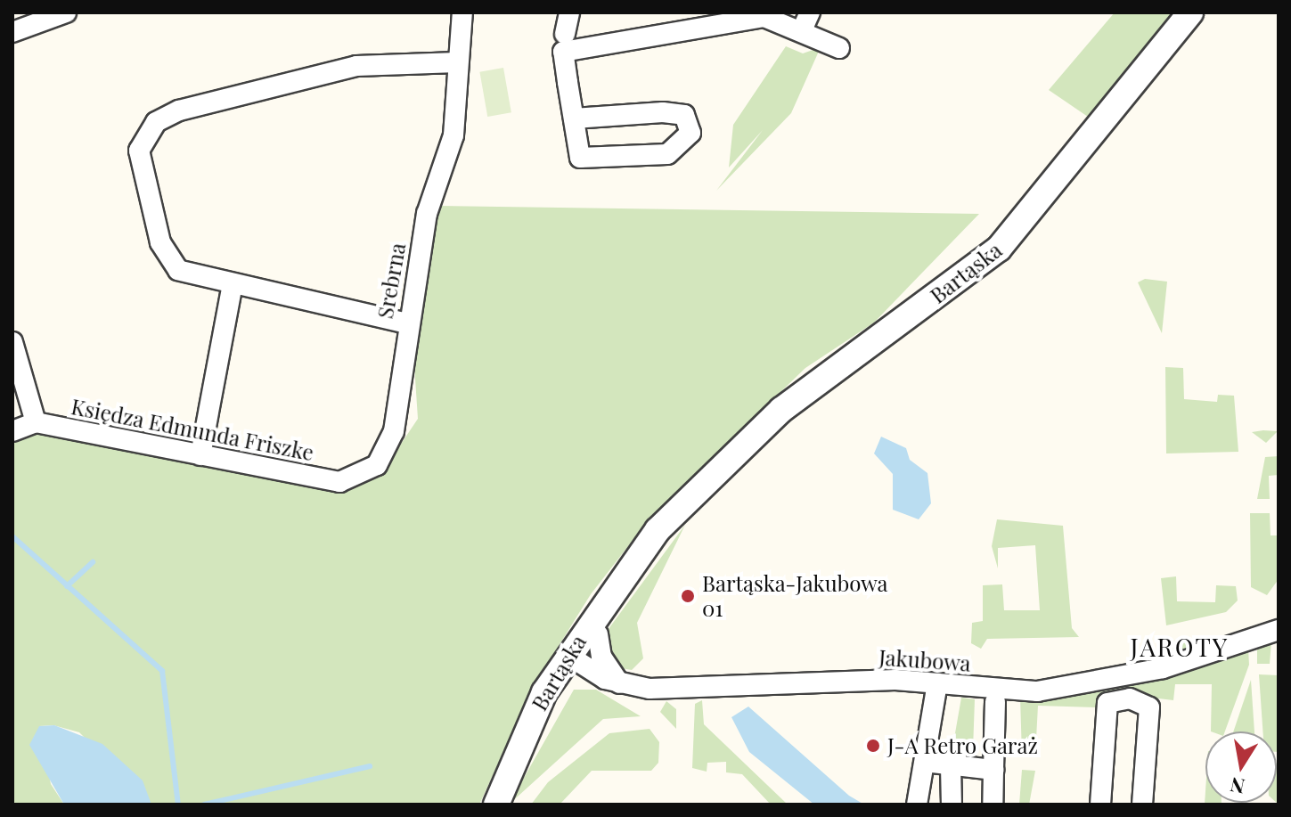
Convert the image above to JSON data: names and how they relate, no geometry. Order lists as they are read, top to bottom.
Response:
{
  "streets": {
    "street": [
      "Bartąska",
      "Srebrna",
      "Księdza Edmunda Friszke",
      "Jakubowa"
    ]
  },
  "crossings": [
    ["Bartąska", "Jakubowa"],
    ["Srebrna", "Księdza Edmunda Friszke"]
  ],
  "districts": ["JAROTY"],
  "places": ["Bartąska-Jakubowa 01", "J-A Retro Garaż"],
  "north": "bottom"
}
